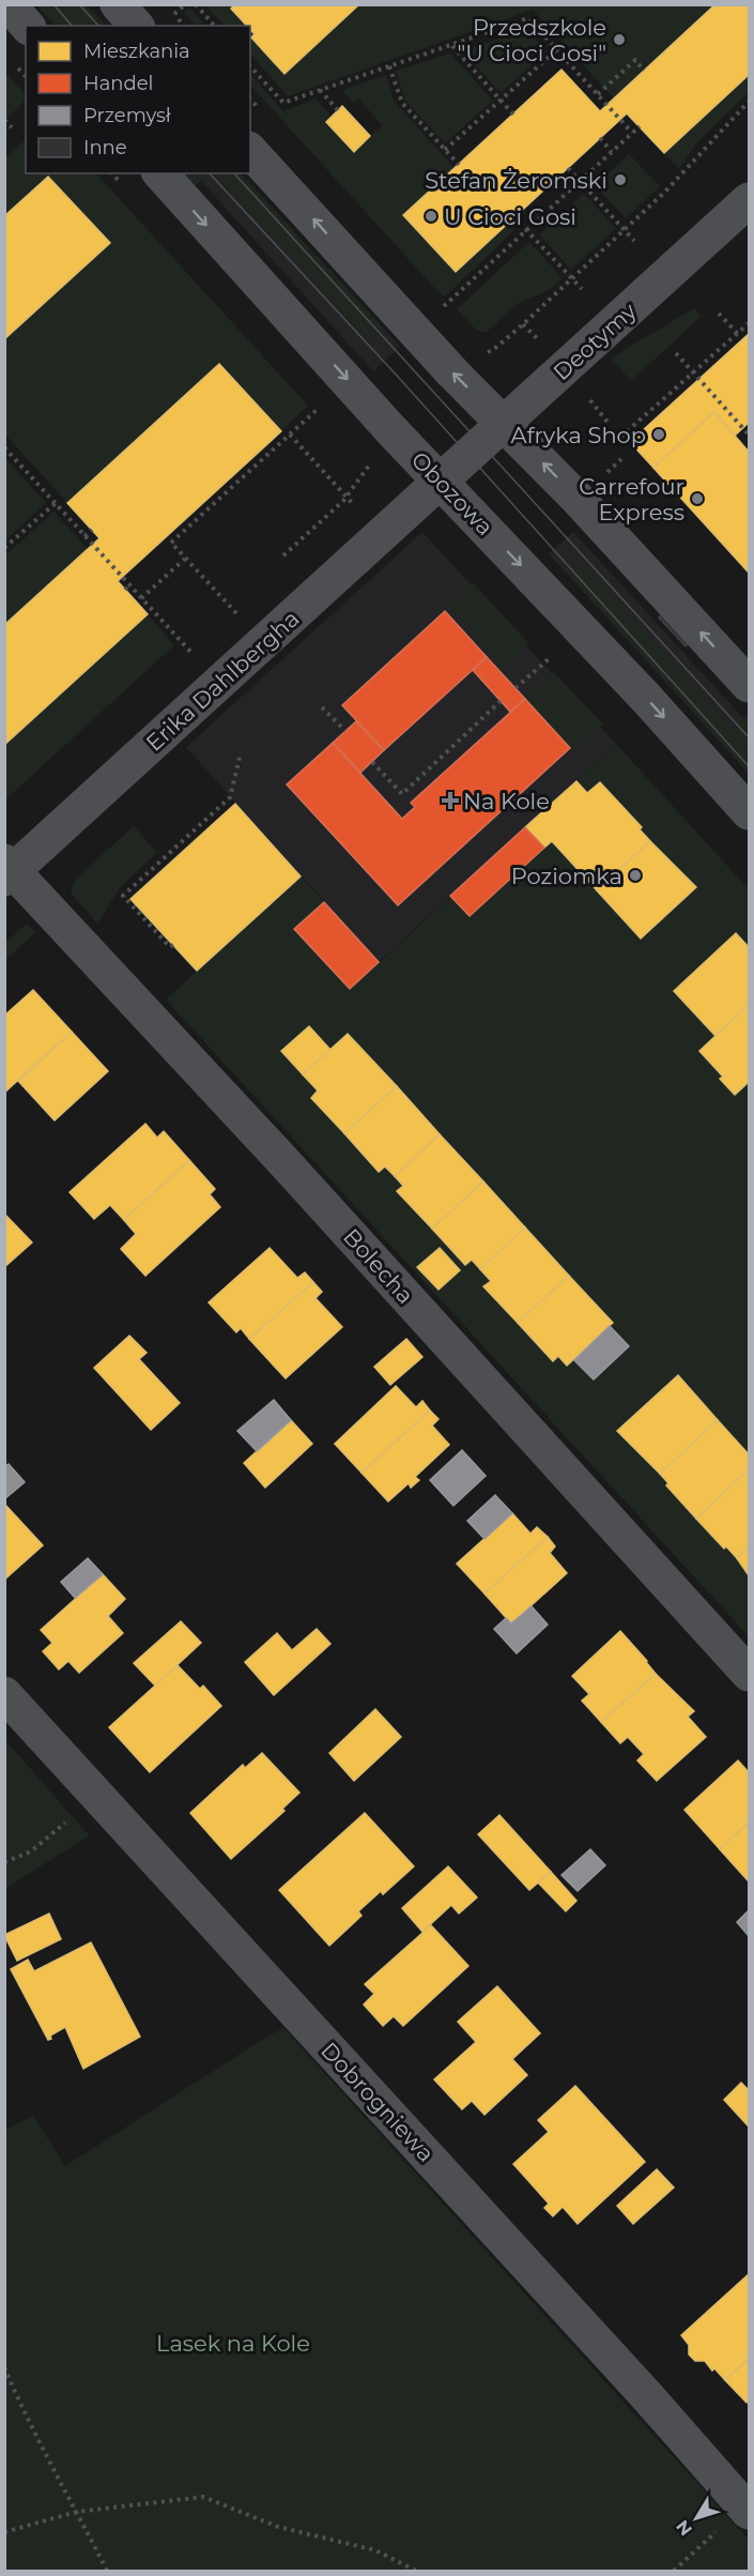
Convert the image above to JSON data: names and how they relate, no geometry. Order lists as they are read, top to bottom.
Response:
{
  "streets": {
    "street": [
      "Deotymy",
      "Obozowa",
      "Erika Dahlbergha",
      "Bolecha",
      "Dobrogniewa"
    ]
  },
  "crossings": [
    ["Deotymy", "Obozowa"],
    ["Deotymy", "Erika Dahlbergha"],
    ["Obozowa", "Erika Dahlbergha"],
    ["Erika Dahlbergha", "Bolecha"]
  ],
  "parks": ["Lasek na Kole"],
  "places": {
    "other": [
      "Przedszkole \"U Cioci Gosi\"",
      "Stefan Żeromski",
      "U Cioci Gosi",
      "Afryka Shop",
      "Carrefour Express",
      "Poziomka"
    ],
    "health": ["Na Kole"]
  },
  "legend": [
    "Mieszkania",
    "Handel",
    "Przemysł",
    "Inne"
  ],
  "north": "bottom left"
}
